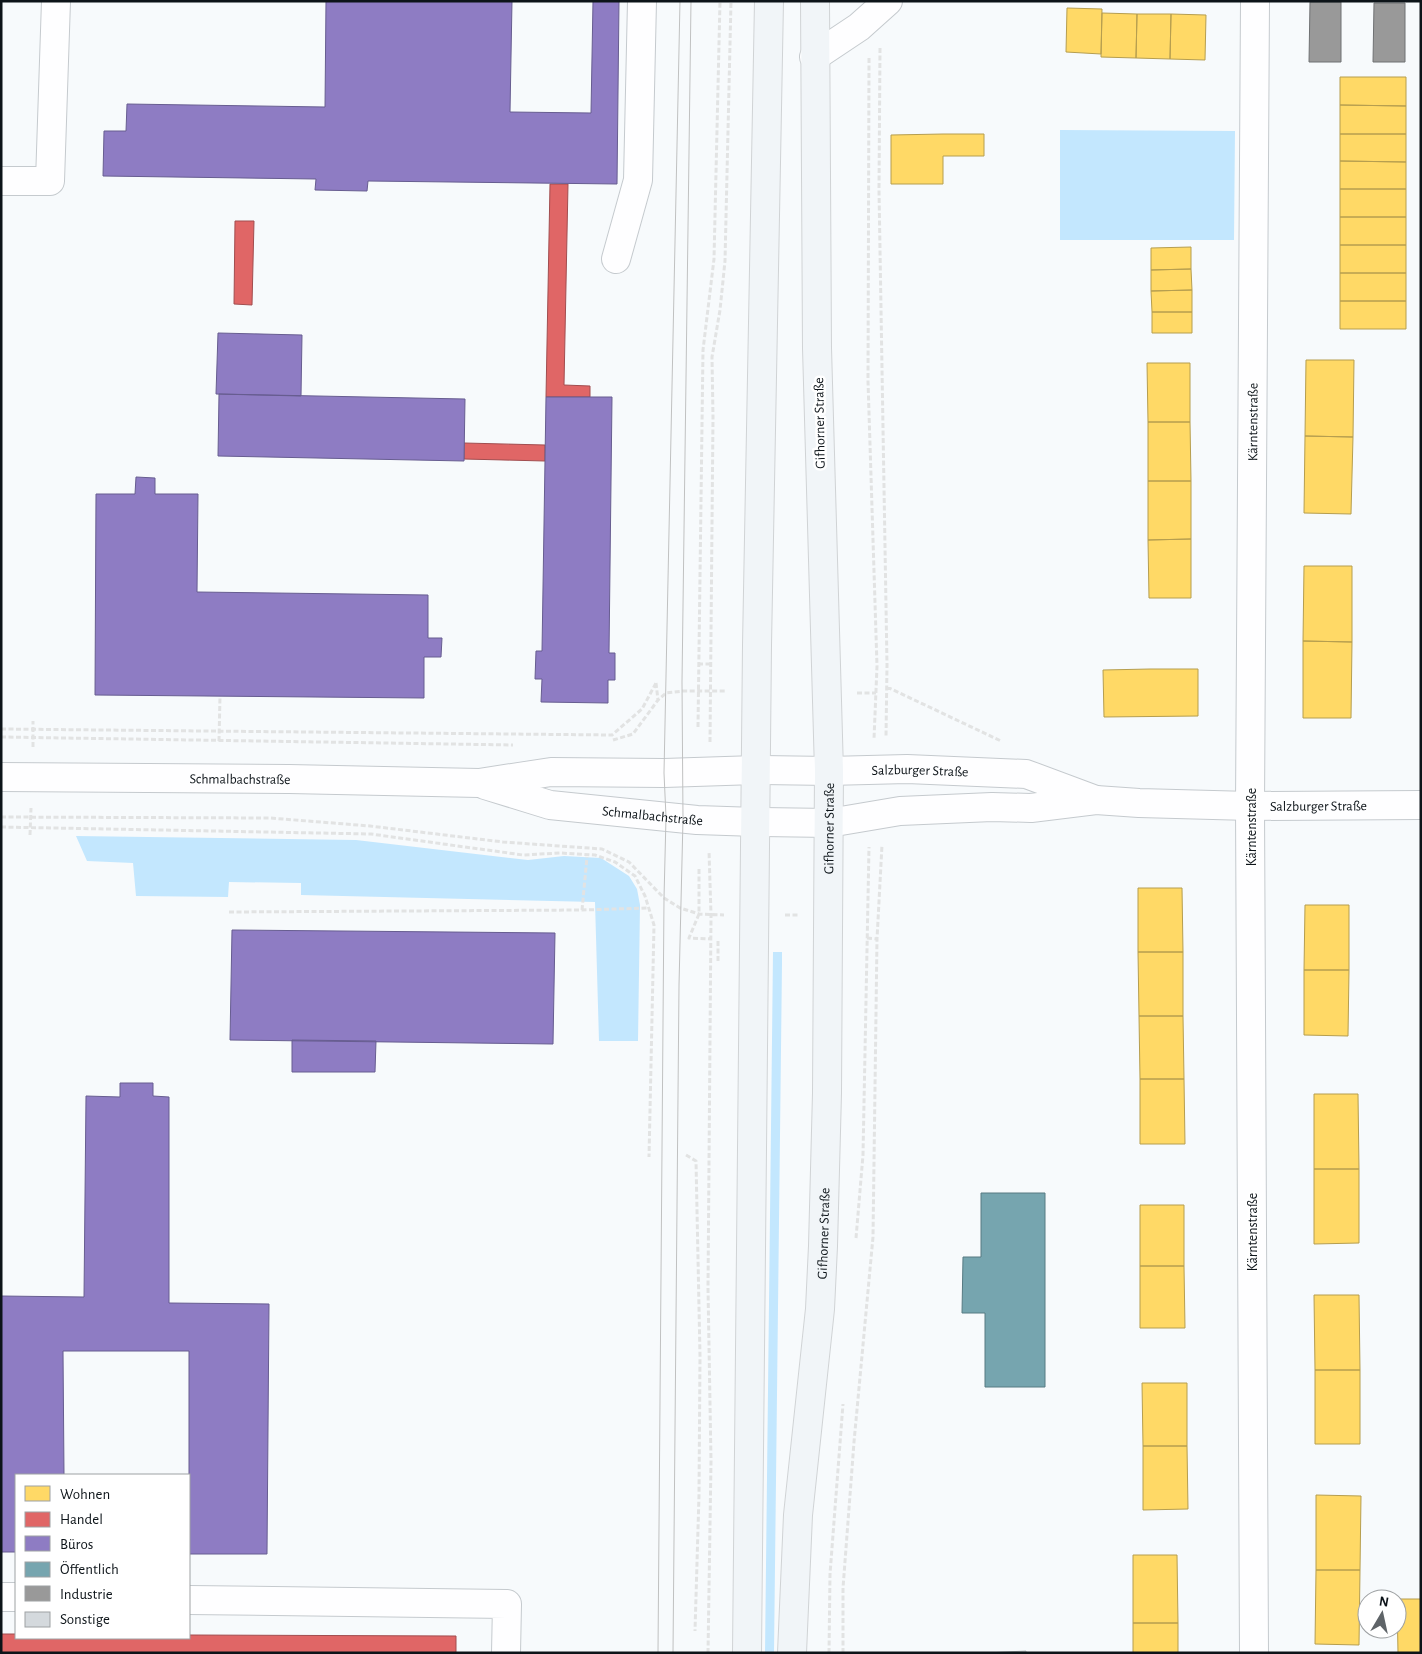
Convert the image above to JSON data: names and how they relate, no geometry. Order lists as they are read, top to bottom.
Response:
{
  "streets": {
    "main road": ["Gifhorner Straße"],
    "street": ["Kärntenstraße", "Salzburger Straße", "Schmalbachstraße"]
  },
  "crossings": [
    ["Kärntenstraße", "Salzburger Straße"],
    ["Gifhorner Straße", "Salzburger Straße"],
    ["Gifhorner Straße", "Schmalbachstraße"],
    ["Salzburger Straße", "Schmalbachstraße"]
  ],
  "legend": [
    "Wohnen",
    "Handel",
    "Büros",
    "Öffentlich",
    "Industrie",
    "Sonstige"
  ],
  "north": "top"
}
